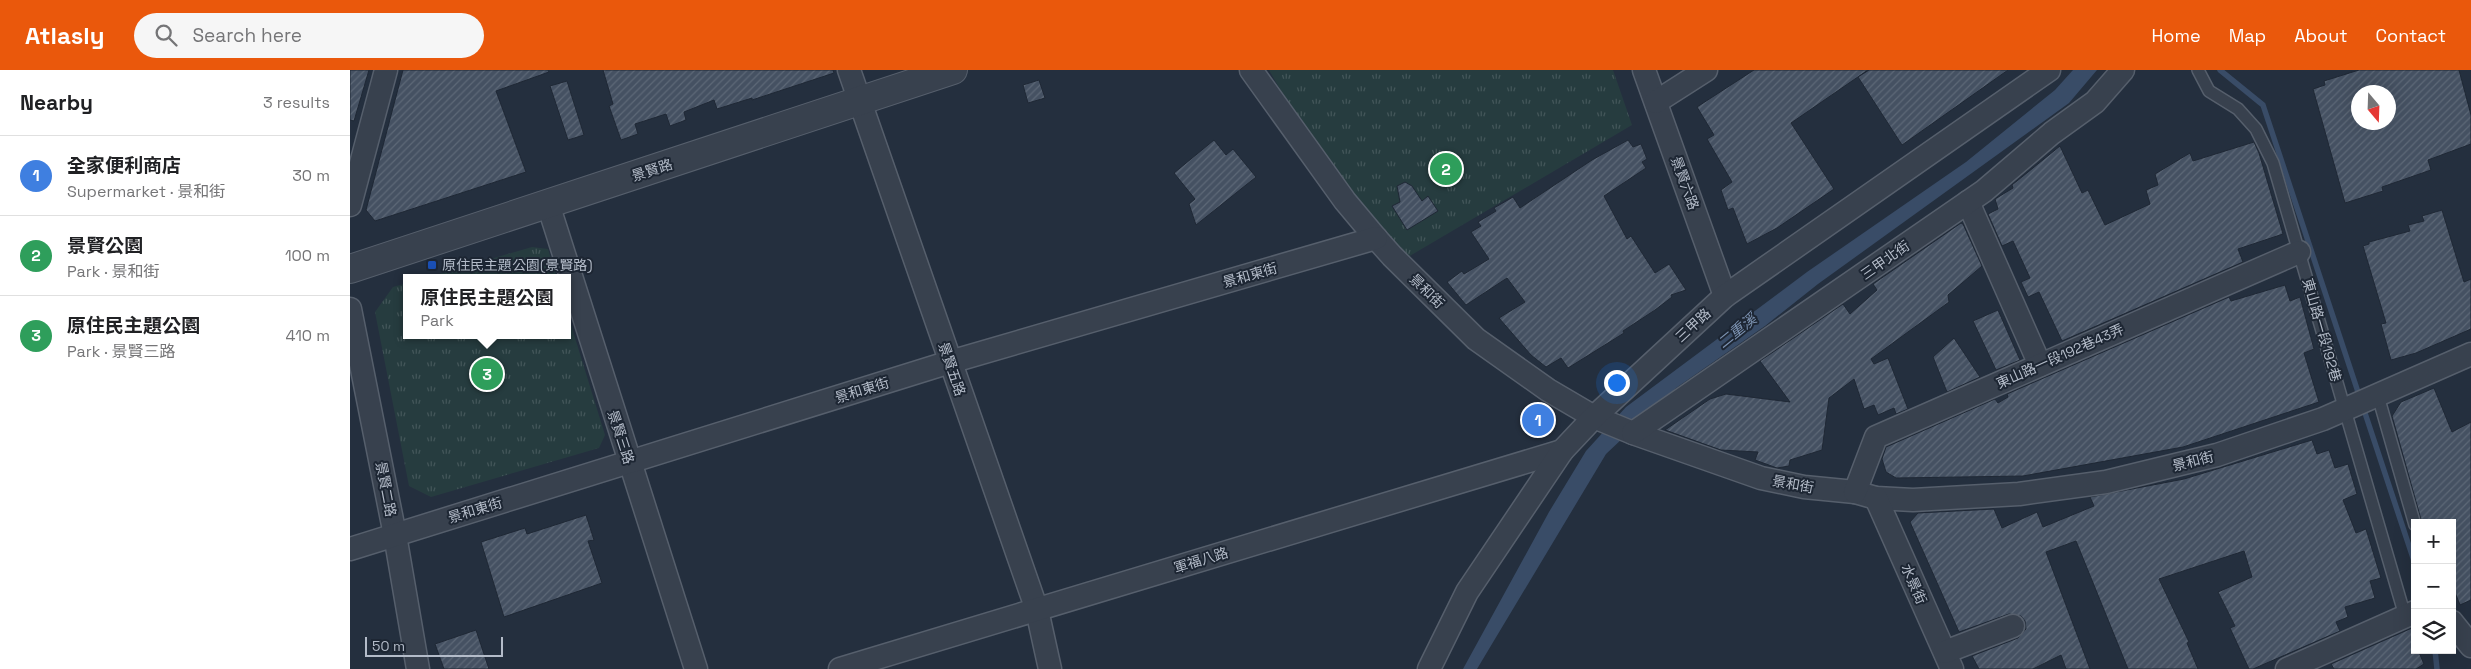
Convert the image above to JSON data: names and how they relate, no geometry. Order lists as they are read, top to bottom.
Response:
{
  "streets": {
    "street": [
      "景賢路",
      "景賢六路",
      "三甲北街",
      "景和東街",
      "景和街",
      "三甲路",
      "東山路一段192巷43弄",
      "景賢五路",
      "景賢三路",
      "景賢二路",
      "軍福八路",
      "水景街"
    ],
    "lane": ["東山路一段192巷"]
  },
  "crossings": [
    ["景賢路", "景賢五路"],
    ["景賢路", "景賢三路"],
    ["景賢六路", "三甲路"],
    ["三甲北街", "景和街"],
    ["景和東街", "景和街"],
    ["景和東街", "景賢五路"],
    ["景和東街", "景賢三路"],
    ["景和東街", "景賢二路"],
    ["景和街", "三甲路"],
    ["景和街", "東山路一段192巷"],
    ["景和街", "東山路一段192巷43弄"],
    ["景和街", "水景街"],
    ["三甲路", "軍福八路"],
    ["東山路一段192巷", "東山路一段192巷43弄"],
    ["東山路一段192巷43弄", "水景街"],
    ["景賢五路", "軍福八路"]
  ],
  "water": ["二重溪"],
  "places": {
    "transit": ["原住民主題公園(景賢路)"]
  },
  "scale_bar": "50 m",
  "north": "bottom",
  "page": {
    "header": "Atlasly",
    "search": "Search here",
    "nav": [
      "Home",
      "Map",
      "About",
      "Contact"
    ],
    "heading": ["Nearby", "3 results"],
    "list": [
      {
        "mark": "1",
        "name": "全家便利商店",
        "note": "Supermarket · 景和街",
        "value": "30 m"
      },
      {
        "mark": "2",
        "name": "景賢公園",
        "note": "Park · 景和街",
        "value": "100 m"
      },
      {
        "mark": "3",
        "name": "原住民主題公園",
        "note": "Park · 景賢三路",
        "value": "410 m"
      }
    ],
    "pins": ["2", "3", "1"],
    "popup": ["原住民主題公園", "Park"],
    "map_buttons": ["+", "−"],
    "scale": "50 m"
  }
}
